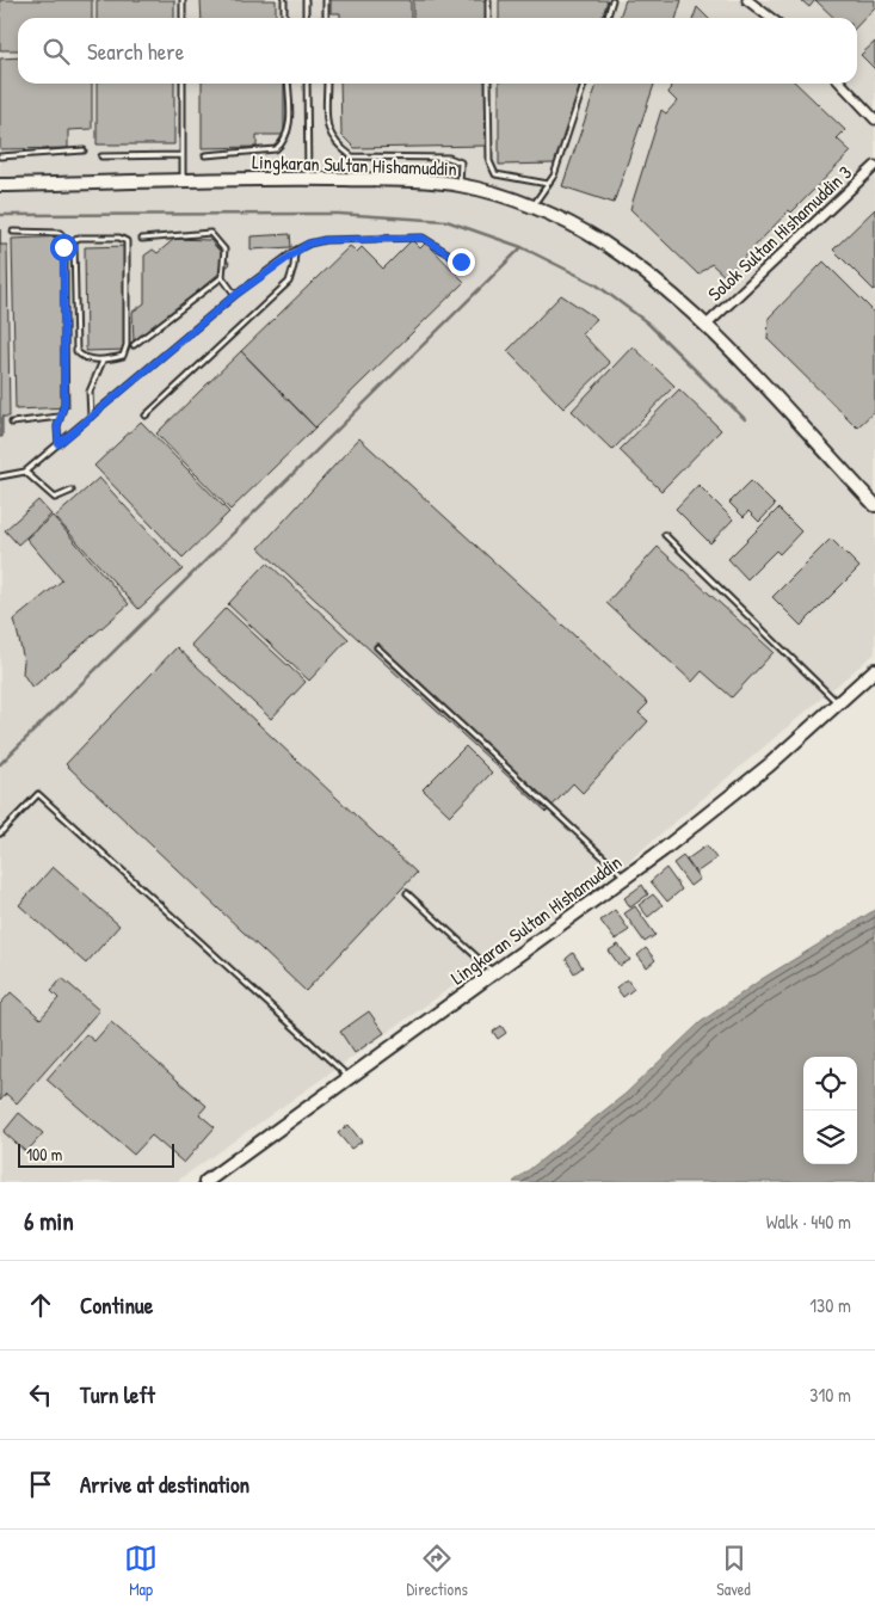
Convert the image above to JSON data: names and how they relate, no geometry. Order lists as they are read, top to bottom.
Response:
{
  "streets": {
    "street": ["Lingkaran Sultan Hishamuddin", "Solok Sultan Hishamuddin 3"]
  },
  "crossings": [
    ["Lingkaran Sultan Hishamuddin", "Solok Sultan Hishamuddin 3"]
  ],
  "scale_bar": "100 m",
  "page": {
    "search": "Search here",
    "scale": "100 m",
    "heading": ["6 min", "Walk · 440 m"],
    "list": [
      ["Continue", "130 m"],
      ["Turn left", "310 m"],
      "Arrive at destination"
    ],
    "nav": ["Map", "Directions", "Saved"]
  }
}
